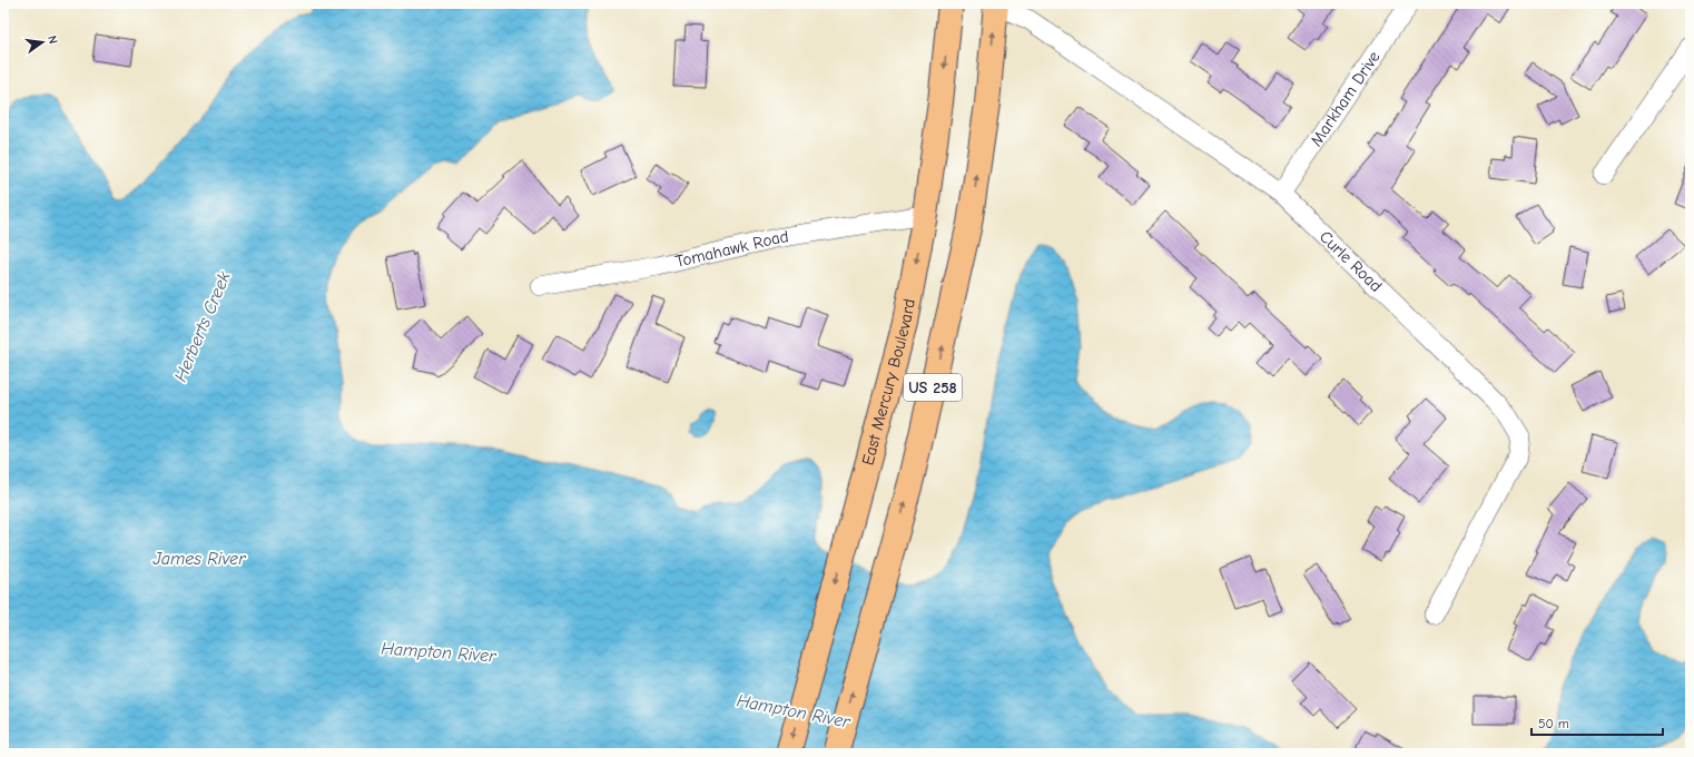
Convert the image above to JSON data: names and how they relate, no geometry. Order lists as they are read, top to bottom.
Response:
{
  "streets": {
    "main road": ["East Mercury Boulevard", "US 258"],
    "street": ["Markham Drive", "Tomahawk Road", "Curle Road"]
  },
  "crossings": [
    ["Markham Drive", "Curle Road"],
    ["Tomahawk Road", "East Mercury Boulevard"],
    ["Curle Road", "US 258"]
  ],
  "water": ["Herberts Creek", "James River", "Hampton River"],
  "scale_bar": "50 m",
  "north": "right"
}
